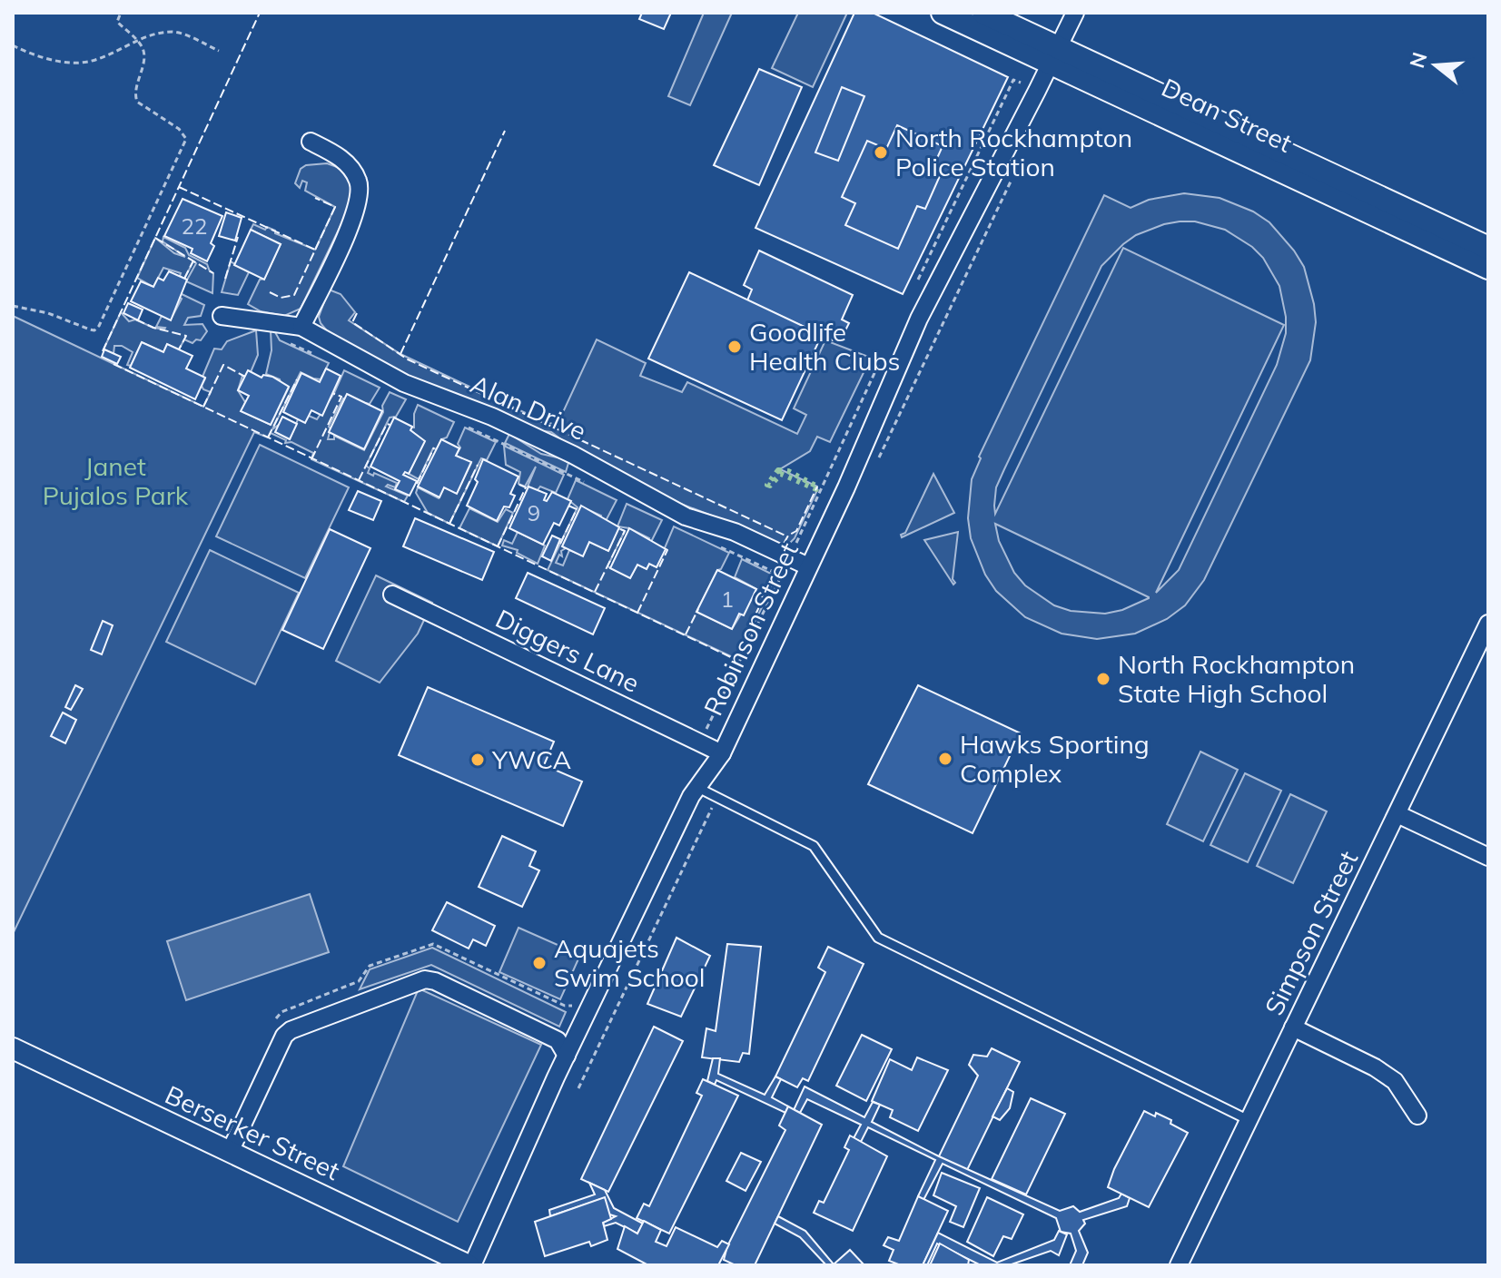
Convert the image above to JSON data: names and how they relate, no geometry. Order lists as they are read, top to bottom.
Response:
{
  "streets": {
    "main road": ["Dean Street"],
    "street": [
      "Alan Drive",
      "Robinson Street",
      "Diggers Lane",
      "Simpson Street",
      "Berserker Street"
    ]
  },
  "crossings": [
    ["Dean Street", "Robinson Street"],
    ["Alan Drive", "Robinson Street"],
    ["Robinson Street", "Diggers Lane"],
    ["Robinson Street", "Berserker Street"]
  ],
  "parks": ["Janet Pujalos Park"],
  "places": [
    "North Rockhampton Police Station",
    "Goodlife Health Clubs",
    "North Rockhampton State High School",
    "Hawks Sporting Complex",
    "YWCA",
    "Aquajets Swim School"
  ],
  "house_numbers": ["22", "9", "1"],
  "north": "left"
}
